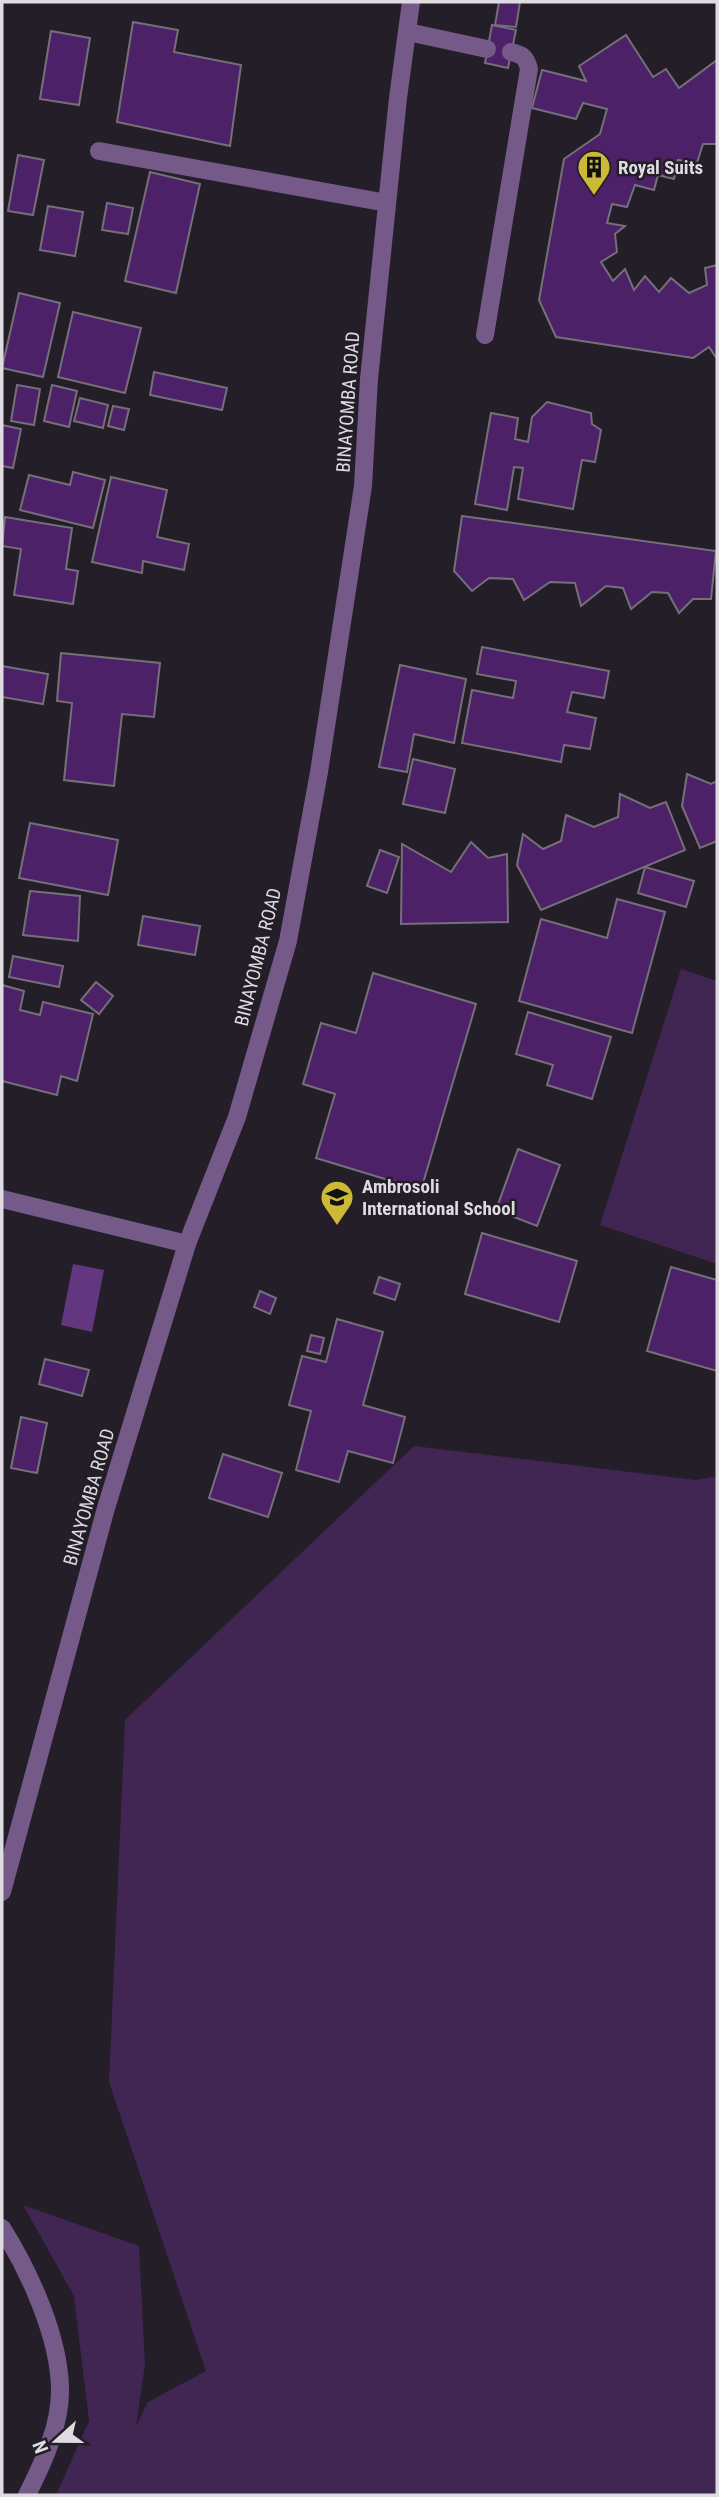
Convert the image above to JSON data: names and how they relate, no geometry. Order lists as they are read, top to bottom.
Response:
{
  "streets": {
    "street": ["BINAYOMBA ROAD"]
  },
  "places": {
    "building": ["Royal Suits"],
    "school or university": ["Ambrosoli International School"]
  },
  "north": "left"
}
